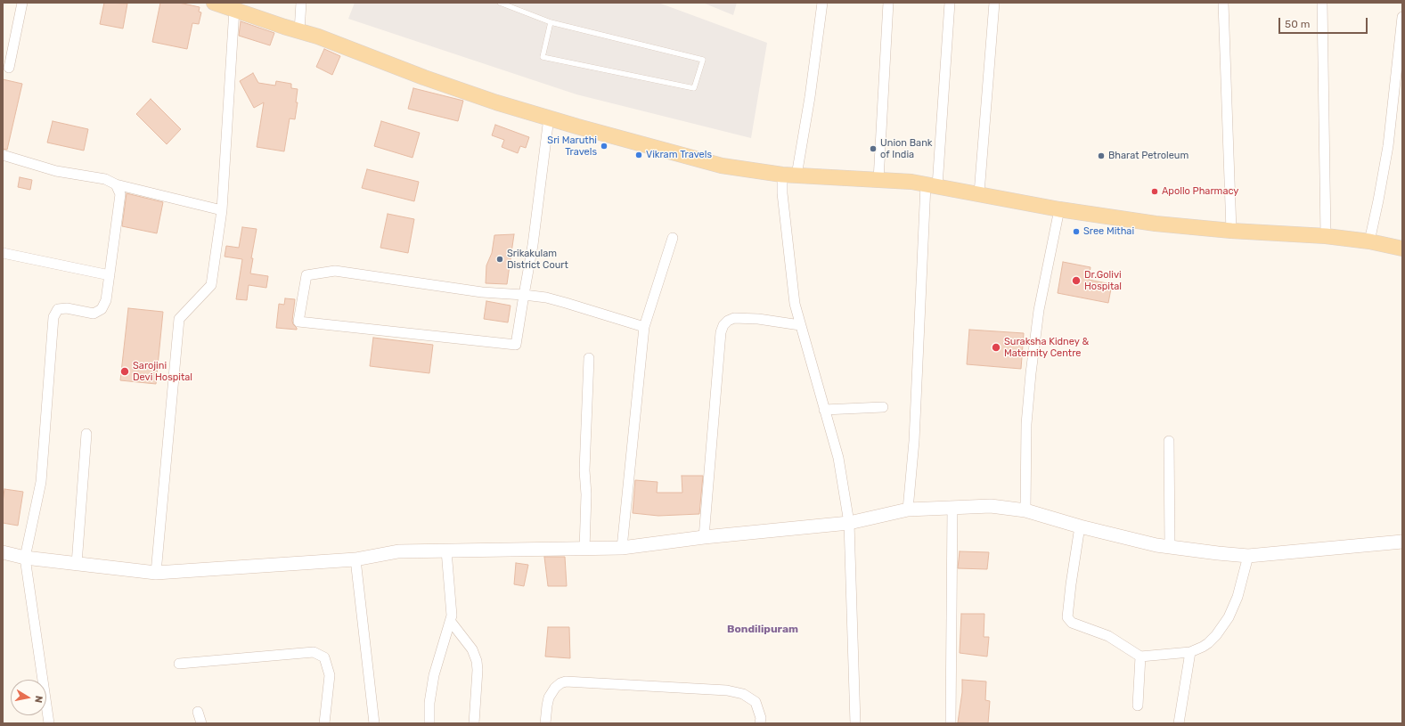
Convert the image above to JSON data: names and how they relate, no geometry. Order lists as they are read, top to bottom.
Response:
{
  "districts": ["Bondilipuram"],
  "places": [
    "Sri Maruthi Travels",
    "Union Bank of India",
    "Vikram Travels",
    "Bharat Petroleum",
    "Apollo Pharmacy",
    "Sree Mithai",
    "Srikakulam District Court",
    "Dr.Golivi Hospital",
    "Suraksha Kidney & Maternity Centre",
    "Sarojini Devi Hospital"
  ],
  "scale_bar": "50 m",
  "north": "right"
}
